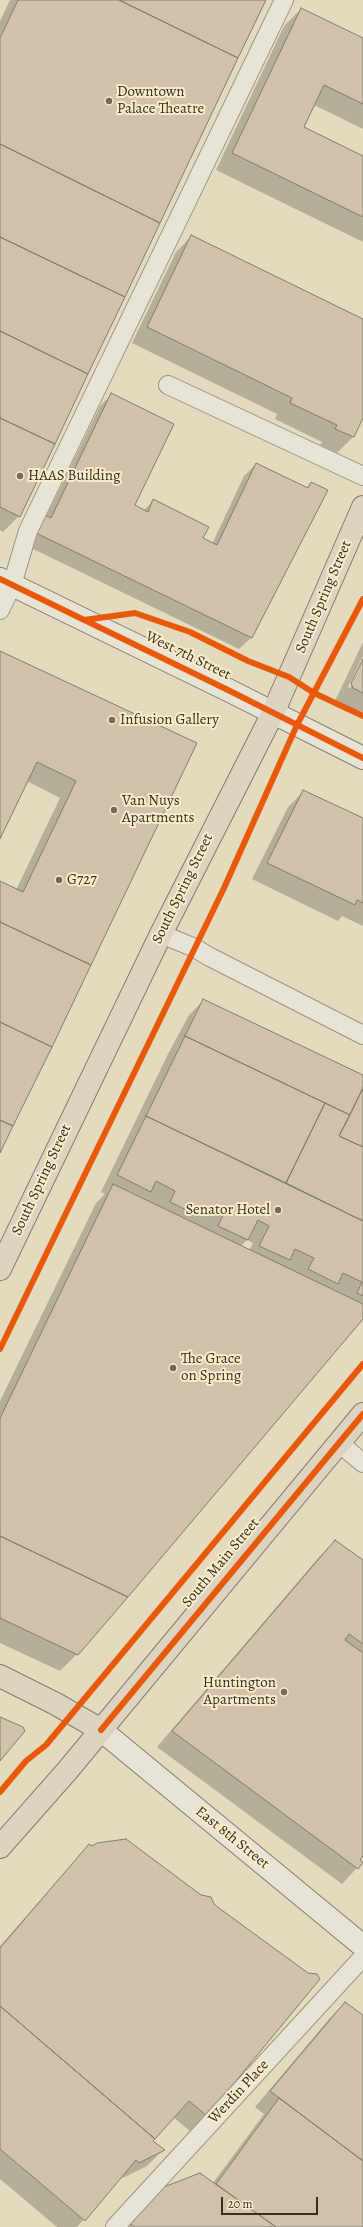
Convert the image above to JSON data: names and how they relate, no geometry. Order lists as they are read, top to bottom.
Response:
{
  "streets": {
    "main road": [
      "South Spring Street",
      "West 7th Street",
      "South Main Street",
      "East 8th Street"
    ],
    "lane": ["Werdin Place"]
  },
  "crossings": [
    ["South Spring Street", "West 7th Street"],
    ["South Main Street", "East 8th Street"]
  ],
  "places": [
    "Downtown Palace Theatre",
    "HAAS Building",
    "Infusion Gallery",
    "Van Nuys Apartments",
    "G727",
    "Senator Hotel",
    "The Grace on Spring",
    "Huntington Apartments"
  ],
  "scale_bar": "20 m"
}
